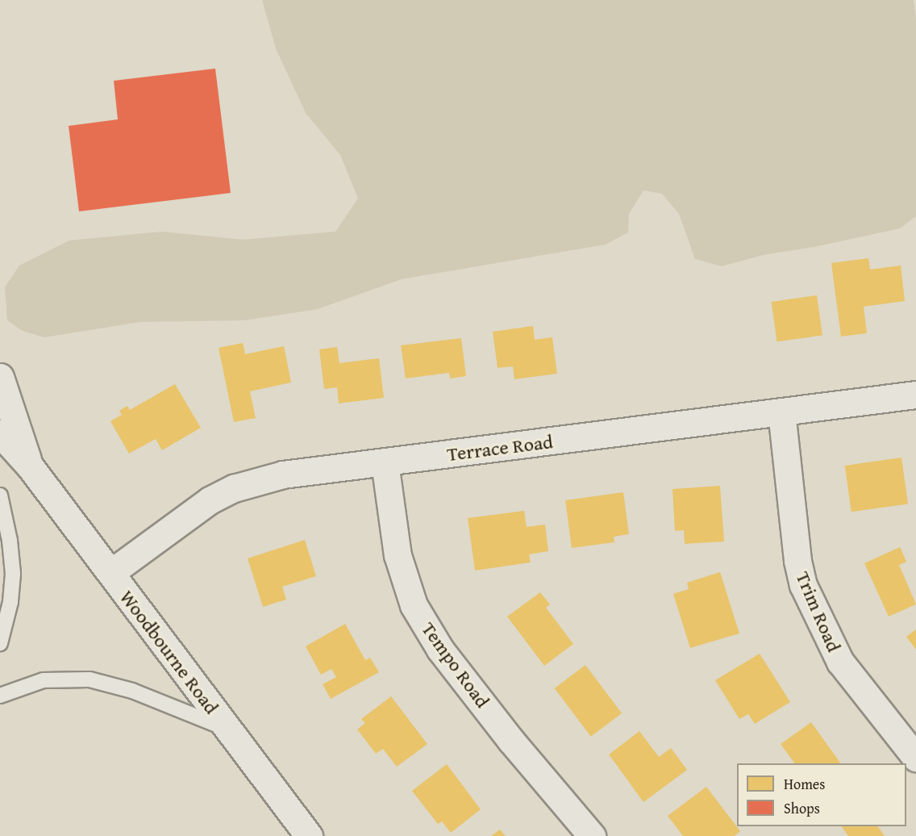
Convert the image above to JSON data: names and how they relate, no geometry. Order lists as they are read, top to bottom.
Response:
{
  "streets": {
    "street": [
      "Terrace Road",
      "Trim Road",
      "Woodbourne Road",
      "Tempo Road"
    ]
  },
  "crossings": [
    ["Terrace Road", "Trim Road"],
    ["Terrace Road", "Woodbourne Road"],
    ["Terrace Road", "Tempo Road"]
  ],
  "legend": ["Homes", "Shops"]
}
